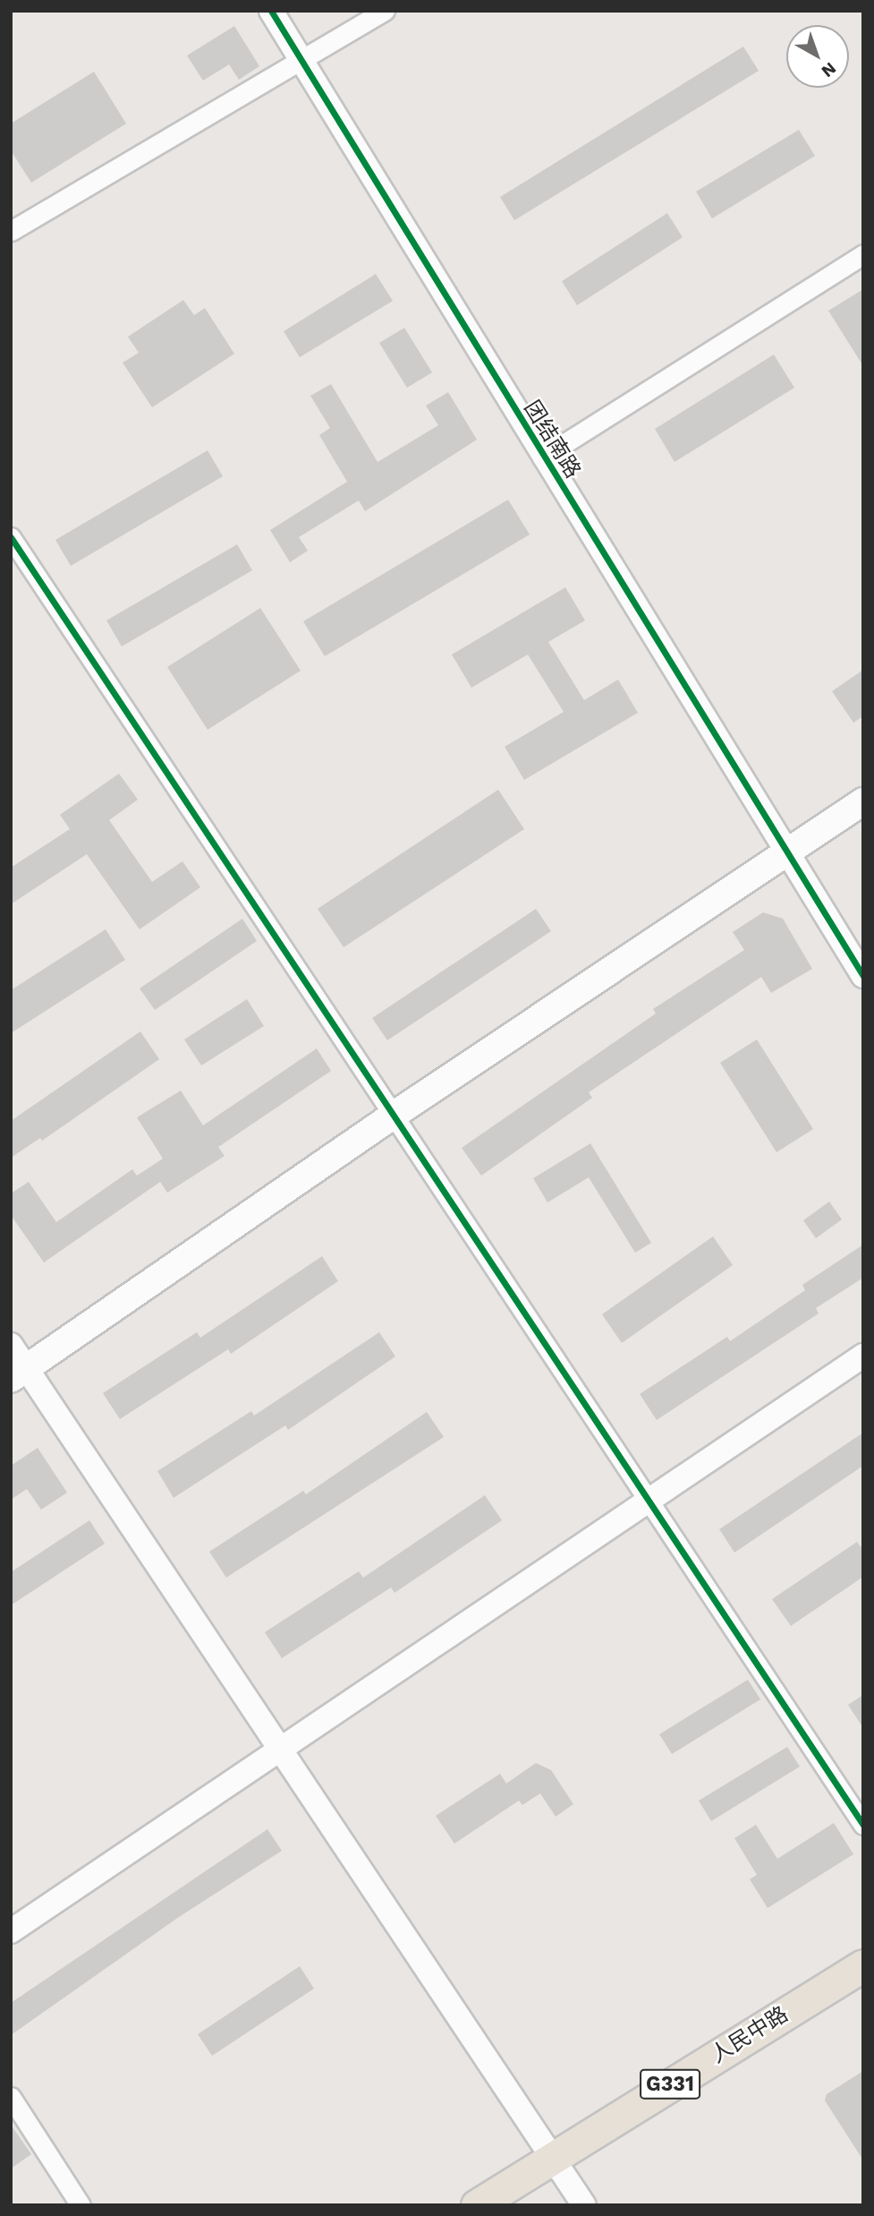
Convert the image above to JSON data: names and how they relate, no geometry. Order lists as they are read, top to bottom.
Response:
{
  "streets": {
    "highway": ["人民中路", "G331"],
    "street": ["团结南路"]
  },
  "north": "bottom right"
}
